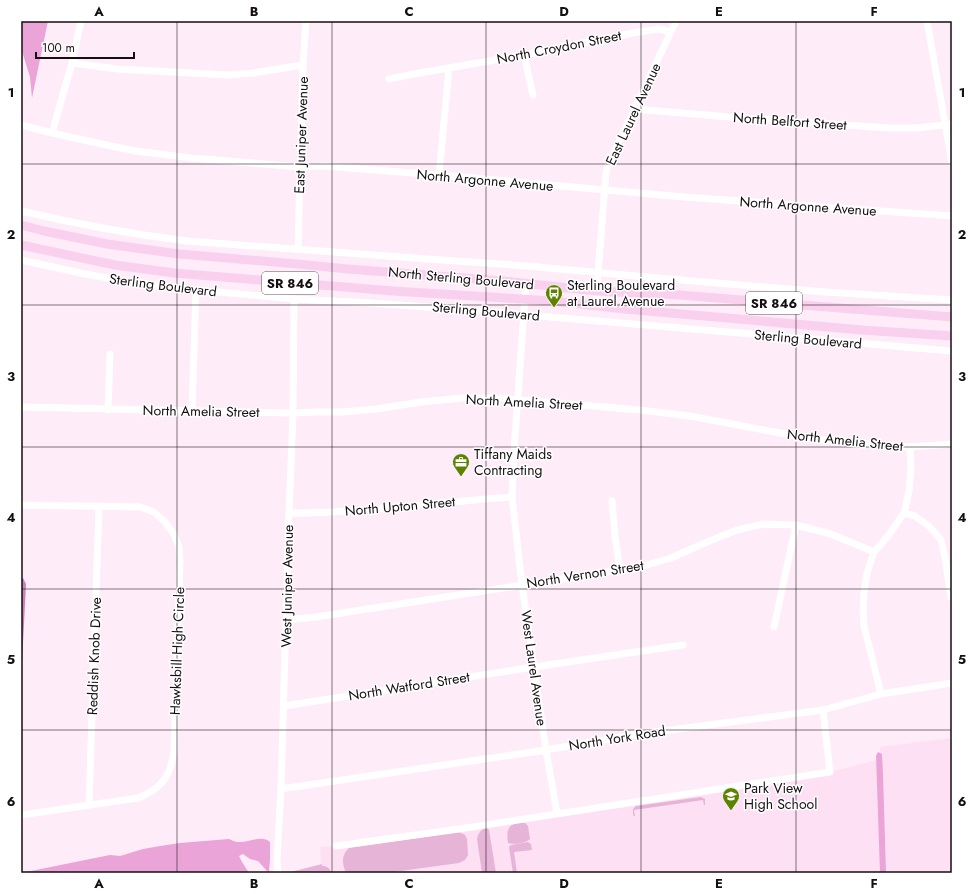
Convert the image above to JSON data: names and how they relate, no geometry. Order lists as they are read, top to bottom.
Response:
{
  "streets": {
    "main road": ["North Sterling Boulevard", "SR 846"],
    "street": [
      "North Croydon Street",
      "East Laurel Avenue",
      "North Belfort Street",
      "East Juniper Avenue",
      "North Argonne Avenue",
      "Sterling Boulevard",
      "North Amelia Street",
      "North Upton Street",
      "North Vernon Street",
      "West Juniper Avenue",
      "Hawksbill High Circle",
      "Reddish Knob Drive",
      "West Laurel Avenue",
      "North Watford Street",
      "North York Road"
    ]
  },
  "crossings": [
    ["North Croydon Street", "East Laurel Avenue"],
    ["East Laurel Avenue", "North Belfort Street"],
    ["East Laurel Avenue", "North Argonne Avenue"],
    ["East Laurel Avenue", "North Sterling Boulevard"],
    ["East Juniper Avenue", "North Argonne Avenue"],
    ["North Sterling Boulevard", "West Laurel Avenue"],
    ["Sterling Boulevard", "West Juniper Avenue"],
    ["Sterling Boulevard", "West Laurel Avenue"],
    ["North Amelia Street", "West Juniper Avenue"],
    ["North Amelia Street", "West Laurel Avenue"],
    ["North Upton Street", "West Juniper Avenue"],
    ["North Upton Street", "West Laurel Avenue"],
    ["North Vernon Street", "West Juniper Avenue"],
    ["North Vernon Street", "West Laurel Avenue"],
    ["West Juniper Avenue", "North Watford Street"],
    ["West Juniper Avenue", "North York Road"],
    ["Hawksbill High Circle", "Reddish Knob Drive"],
    ["West Laurel Avenue", "North Watford Street"],
    ["West Laurel Avenue", "North York Road"]
  ],
  "places": {
    "bus stop": ["Sterling Boulevard at Laurel Avenue"],
    "office": ["Tiffany Maids Contracting"],
    "school or university": ["Park View High School"]
  },
  "scale_bar": "100 m",
  "grid": {
    "columns": [
      "A",
      "B",
      "C",
      "D",
      "E",
      "F"
    ],
    "rows": [
      "1",
      "2",
      "3",
      "4",
      "5",
      "6"
    ]
  }
}
